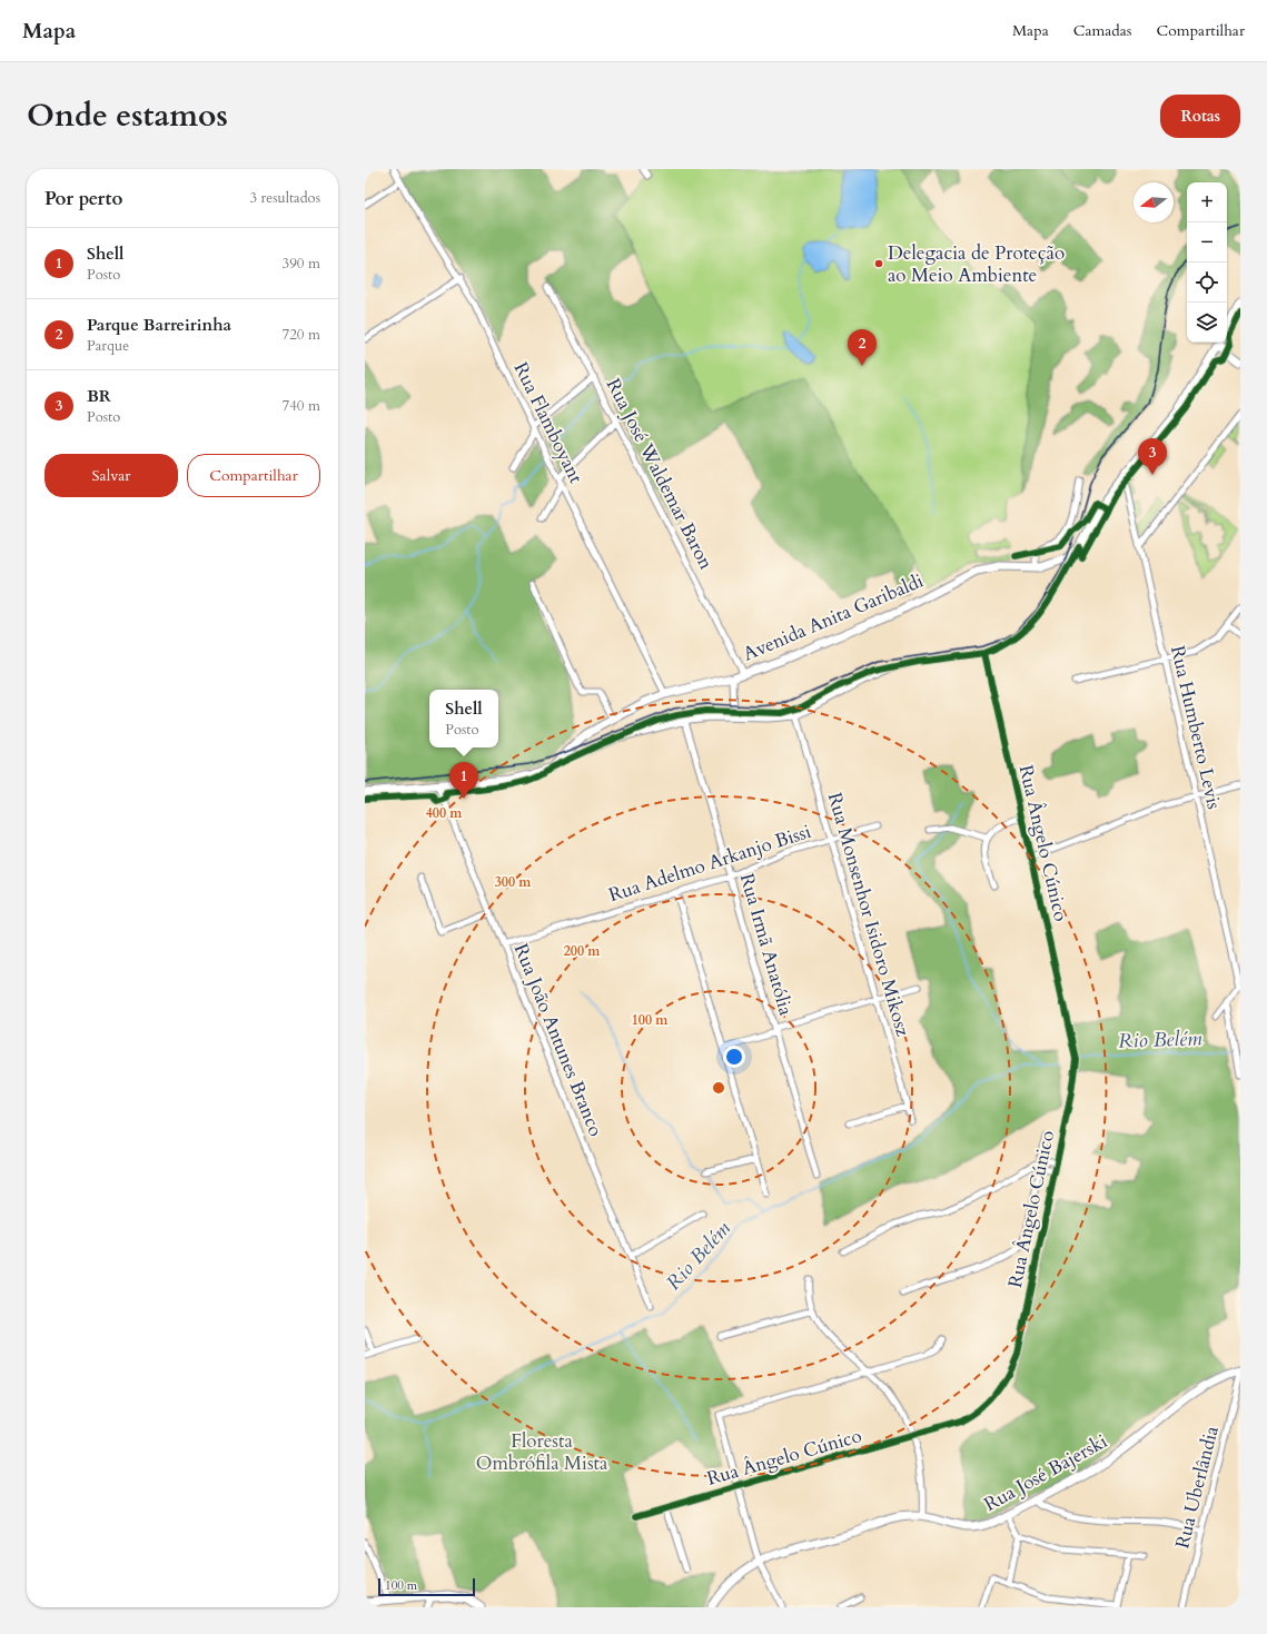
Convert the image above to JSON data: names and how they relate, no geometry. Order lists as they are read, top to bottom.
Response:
{
  "streets": {
    "main road": ["Avenida Anita Garibaldi", "Rua José Bajerski"],
    "street": [
      "Rua Flamboyant",
      "Rua José Waldemar Baron",
      "Rua Humberto Levis",
      "Rua Ângelo Cúnico",
      "Rua Adelmo Arkanjo Bissi",
      "Rua Monsenhor Isidoro Mikosz",
      "Rua Irmã Anatólia",
      "Rua João Antunes Branco",
      "Rua Uberlândia"
    ]
  },
  "crossings": [
    ["Rua Flamboyant", "Avenida Anita Garibaldi"],
    ["Rua José Waldemar Baron", "Avenida Anita Garibaldi"],
    ["Avenida Anita Garibaldi", "Rua Humberto Levis"],
    ["Avenida Anita Garibaldi", "Rua João Antunes Branco"],
    ["Rua Adelmo Arkanjo Bissi", "Rua Monsenhor Isidoro Mikosz"],
    ["Rua Adelmo Arkanjo Bissi", "Rua Irmã Anatólia"],
    ["Rua Adelmo Arkanjo Bissi", "Rua João Antunes Branco"],
    ["Rua José Bajerski", "Rua Uberlândia"]
  ],
  "water": ["Rio Belém"],
  "parks": ["Floresta Ombrófila Mista"],
  "places": ["Delegacia de Proteção ao Meio Ambiente"],
  "scale_bar": "100 m",
  "north": "left",
  "page": {
    "header": "Mapa",
    "nav": ["Mapa", "Camadas", "Compartilhar"],
    "title": "Onde estamos",
    "buttons": [
      "Rotas",
      ["Salvar", "Compartilhar"]
    ],
    "heading": ["Por perto", "3 resultados"],
    "map_buttons": ["+", "−"],
    "list": [
      {
        "mark": "1",
        "name": "Shell",
        "note": "Posto",
        "value": "390 m"
      },
      {
        "mark": "2",
        "name": "Parque Barreirinha",
        "note": "Parque",
        "value": "720 m"
      },
      {
        "mark": "3",
        "name": "BR",
        "note": "Posto",
        "value": "740 m"
      }
    ],
    "pins": ["2", "3", "1"],
    "popup": ["Shell", "Posto"],
    "scale": "100 m"
  },
  "rings": [
    "400 m",
    "300 m",
    "200 m",
    "100 m"
  ]
}
